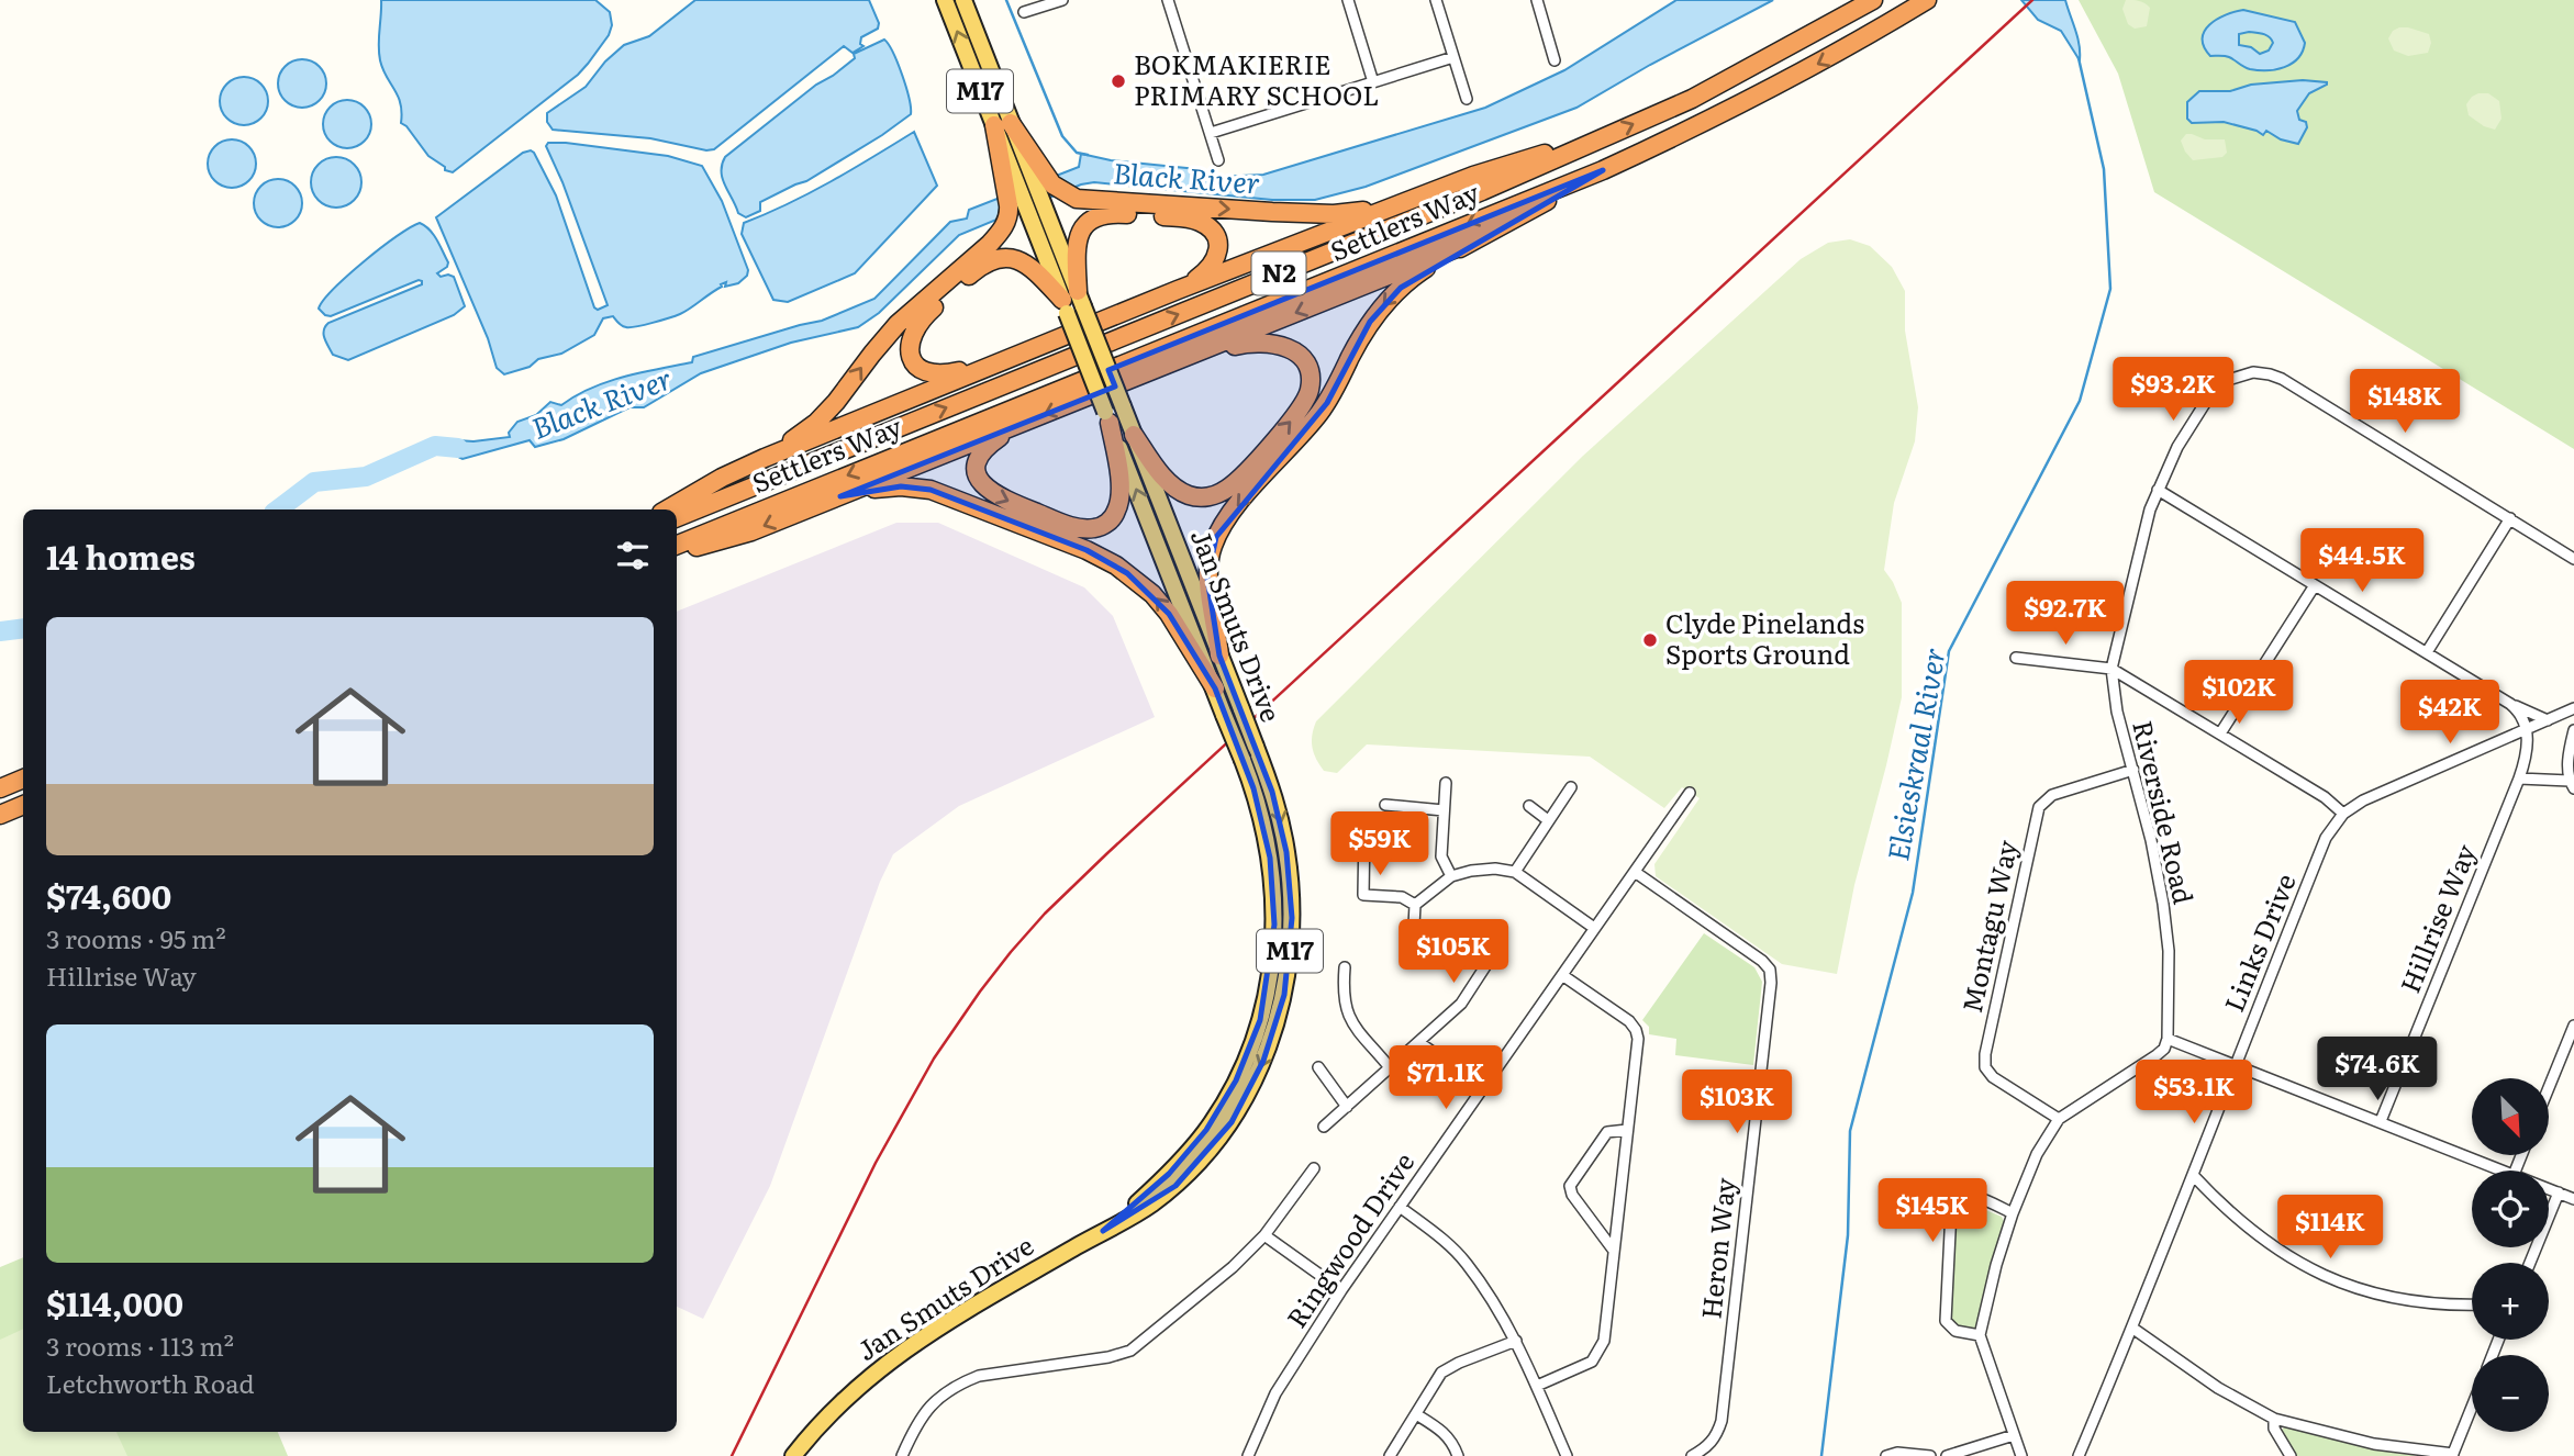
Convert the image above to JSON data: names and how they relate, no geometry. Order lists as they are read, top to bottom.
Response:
{
  "streets": {
    "highway": ["Settlers Way", "N2"],
    "main road": ["M17", "Jan Smuts Drive"],
    "street": [
      "Riverside Road",
      "Hillrise Way",
      "Montagu Way",
      "Links Drive",
      "Ringwood Drive",
      "Heron Way"
    ]
  },
  "crossings": [
    ["Riverside Road", "Montagu Way"],
    ["Hillrise Way", "Links Drive"],
    ["Ringwood Drive", "Heron Way"]
  ],
  "water": ["Black River", "Elsieskraal River"],
  "places": ["BOKMAKIERIE PRIMARY SCHOOL", "Clyde Pinelands Sports Ground"],
  "north": "bottom right",
  "page": {
    "price": [
      "$93.2K",
      "$148K",
      "$44.5K",
      "$92.7K",
      "$102K",
      "$42K",
      "$59K",
      "$105K",
      "$74.6K",
      "$71.1K",
      "$53.1K",
      "$103K",
      "$145K",
      "$114K"
    ],
    "heading": "14 homes",
    "list": [
      {
        "name": "$74,600",
        "note": "3 rooms · 95 m² · Hillrise Way"
      },
      {
        "name": "$114,000",
        "note": "3 rooms · 113 m² · Letchworth Road"
      }
    ],
    "map_buttons": ["+", "−"]
  }
}
